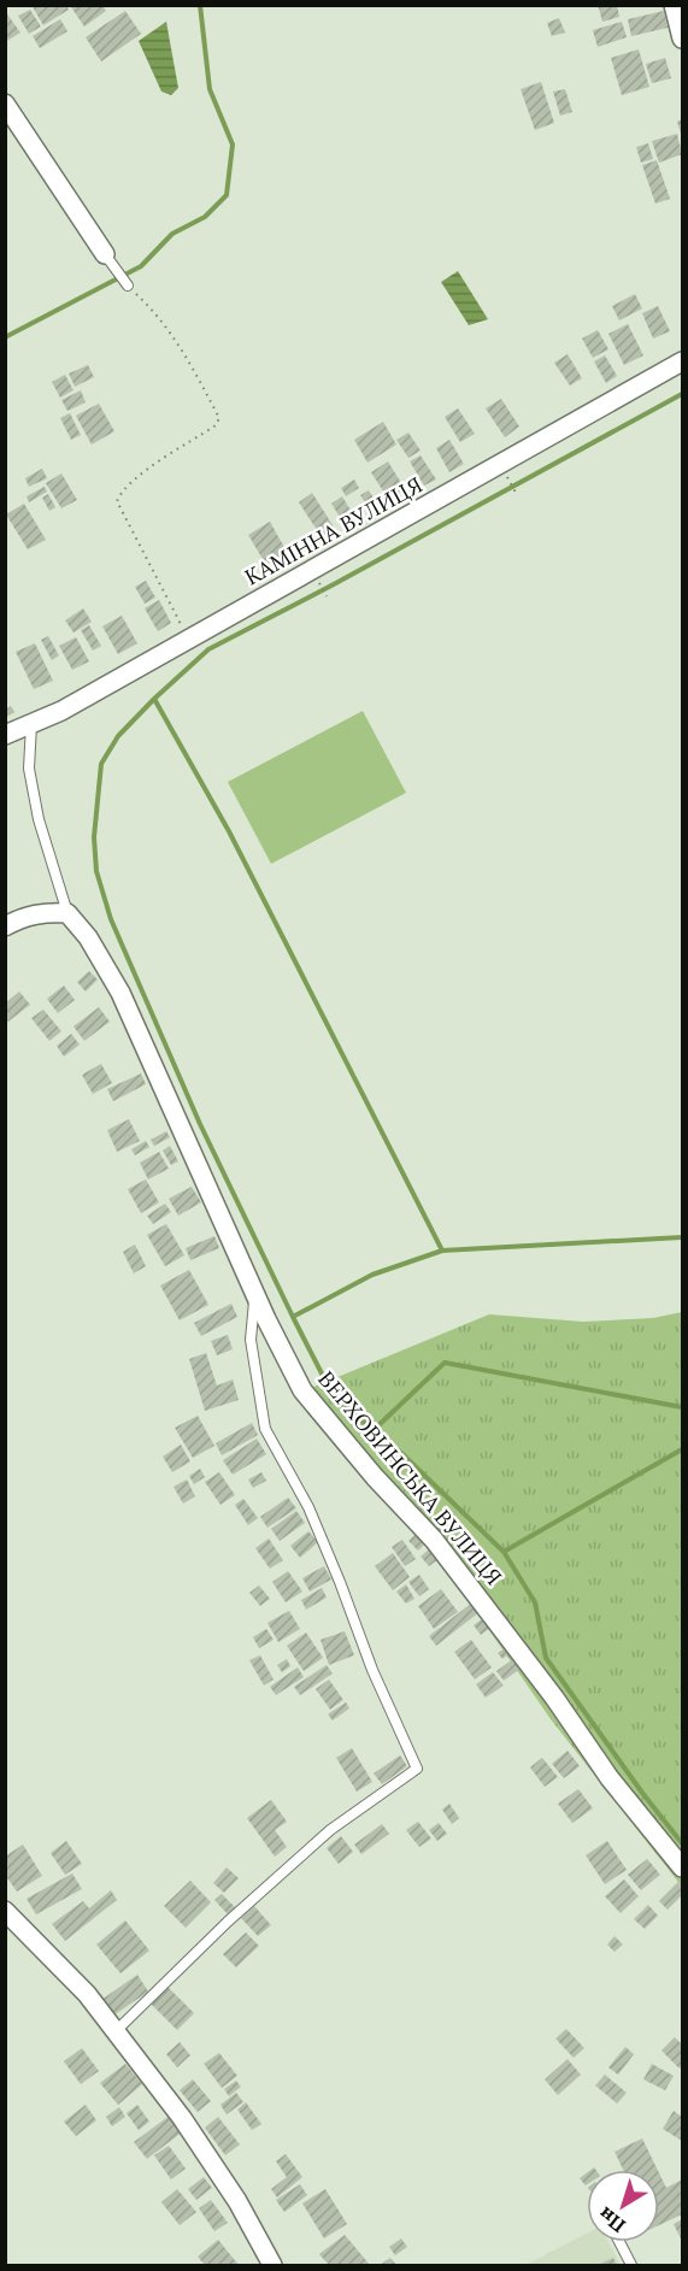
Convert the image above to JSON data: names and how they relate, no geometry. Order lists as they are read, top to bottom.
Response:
{
  "streets": {
    "street": ["КАМІННА ВУЛИЦЯ", "ВЕРХОВИНСЬКА ВУЛИЦЯ"]
  },
  "north": "bottom left"
}
